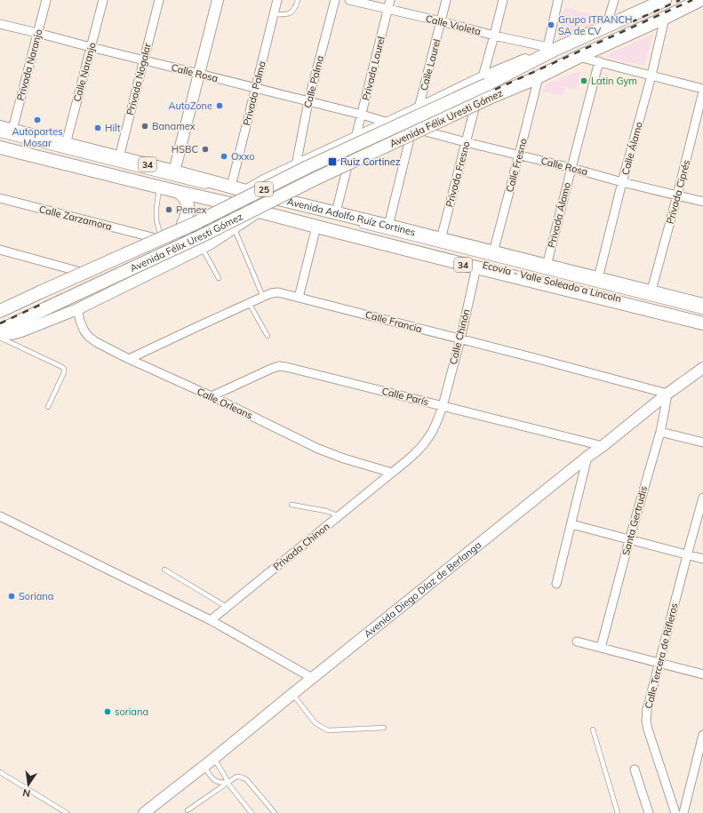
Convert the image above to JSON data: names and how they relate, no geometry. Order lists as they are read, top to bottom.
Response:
{
  "streets": {
    "main road": [
      "Avenida Félix Uresti Gómez",
      "34",
      "25",
      "Avenida Adolfo Ruíz Cortines"
    ],
    "street": [
      "Calle Violeta",
      "Privada Naranjo",
      "Calle Laurel",
      "Privada Laurel",
      "Calle Naranjo",
      "Calle Rosa",
      "Privada Nogalar",
      "Calle Palma",
      "Privada Palma",
      "Calle Álamo",
      "Calle Fresno",
      "Privada Fresno",
      "Privada Ciprés",
      "Privada Álamo",
      "Calle Zarzamora",
      "Calle Francia",
      "Calle Chinón",
      "Calle París",
      "Calle Orleans",
      "Santa Gertrudis",
      "Privada Chinon",
      "Avenida Diego Díaz de Berlanga",
      "Calle Tercera de Rifleros"
    ],
    "lane": ["Ecovía - Valle Soleado a Lincoln"]
  },
  "crossings": [
    ["Calle Violeta", "Calle Laurel"],
    ["Calle Violeta", "Privada Laurel"],
    ["Calle Violeta", "Avenida Félix Uresti Gómez"],
    ["Privada Naranjo", "Calle Rosa"],
    ["Privada Naranjo", "Avenida Adolfo Ruíz Cortines"],
    ["Privada Laurel", "Calle Rosa"],
    ["Calle Naranjo", "Calle Rosa"],
    ["Calle Naranjo", "Avenida Adolfo Ruíz Cortines"],
    ["Calle Rosa", "Privada Nogalar"],
    ["Calle Rosa", "Calle Palma"],
    ["Calle Rosa", "Privada Palma"],
    ["Calle Rosa", "Calle Álamo"],
    ["Calle Rosa", "Calle Fresno"],
    ["Calle Rosa", "Privada Fresno"],
    ["Calle Rosa", "Privada Ciprés"],
    ["Calle Rosa", "Privada Álamo"],
    ["Privada Nogalar", "Avenida Adolfo Ruíz Cortines"],
    ["Privada Palma", "Avenida Adolfo Ruíz Cortines"],
    ["Avenida Félix Uresti Gómez", "Calle Álamo"],
    ["Avenida Félix Uresti Gómez", "Calle Fresno"],
    ["Calle Álamo", "Avenida Adolfo Ruíz Cortines"],
    ["Calle Fresno", "Avenida Adolfo Ruíz Cortines"],
    ["Privada Fresno", "Avenida Adolfo Ruíz Cortines"],
    ["Privada Ciprés", "Avenida Adolfo Ruíz Cortines"],
    ["Privada Álamo", "Avenida Adolfo Ruíz Cortines"],
    ["Avenida Adolfo Ruíz Cortines", "Calle Chinón"],
    ["Calle Francia", "Calle Chinón"],
    ["Calle Francia", "Calle Orleans"],
    ["Calle Francia", "Santa Gertrudis"],
    ["Calle Francia", "Avenida Diego Díaz de Berlanga"],
    ["Calle Chinón", "Calle París"],
    ["Calle Chinón", "Calle Orleans"],
    ["Calle Chinón", "Privada Chinon"],
    ["Calle París", "Calle Orleans"],
    ["Calle París", "Avenida Diego Díaz de Berlanga"],
    ["Calle Orleans", "Privada Chinon"],
    ["Santa Gertrudis", "Avenida Diego Díaz de Berlanga"]
  ],
  "places": {
    "other": [
      "Grupo ITRANCH SA de CV",
      "Latin Gym",
      "AutoZone",
      "Autopartes Mosar",
      "Banamex",
      "Hilt",
      "HSBC",
      "Oxxo",
      "Pemex",
      "Soriana",
      "soriana"
    ],
    "transit": ["Ruiz Cortinez"]
  },
  "north": "bottom"
}
